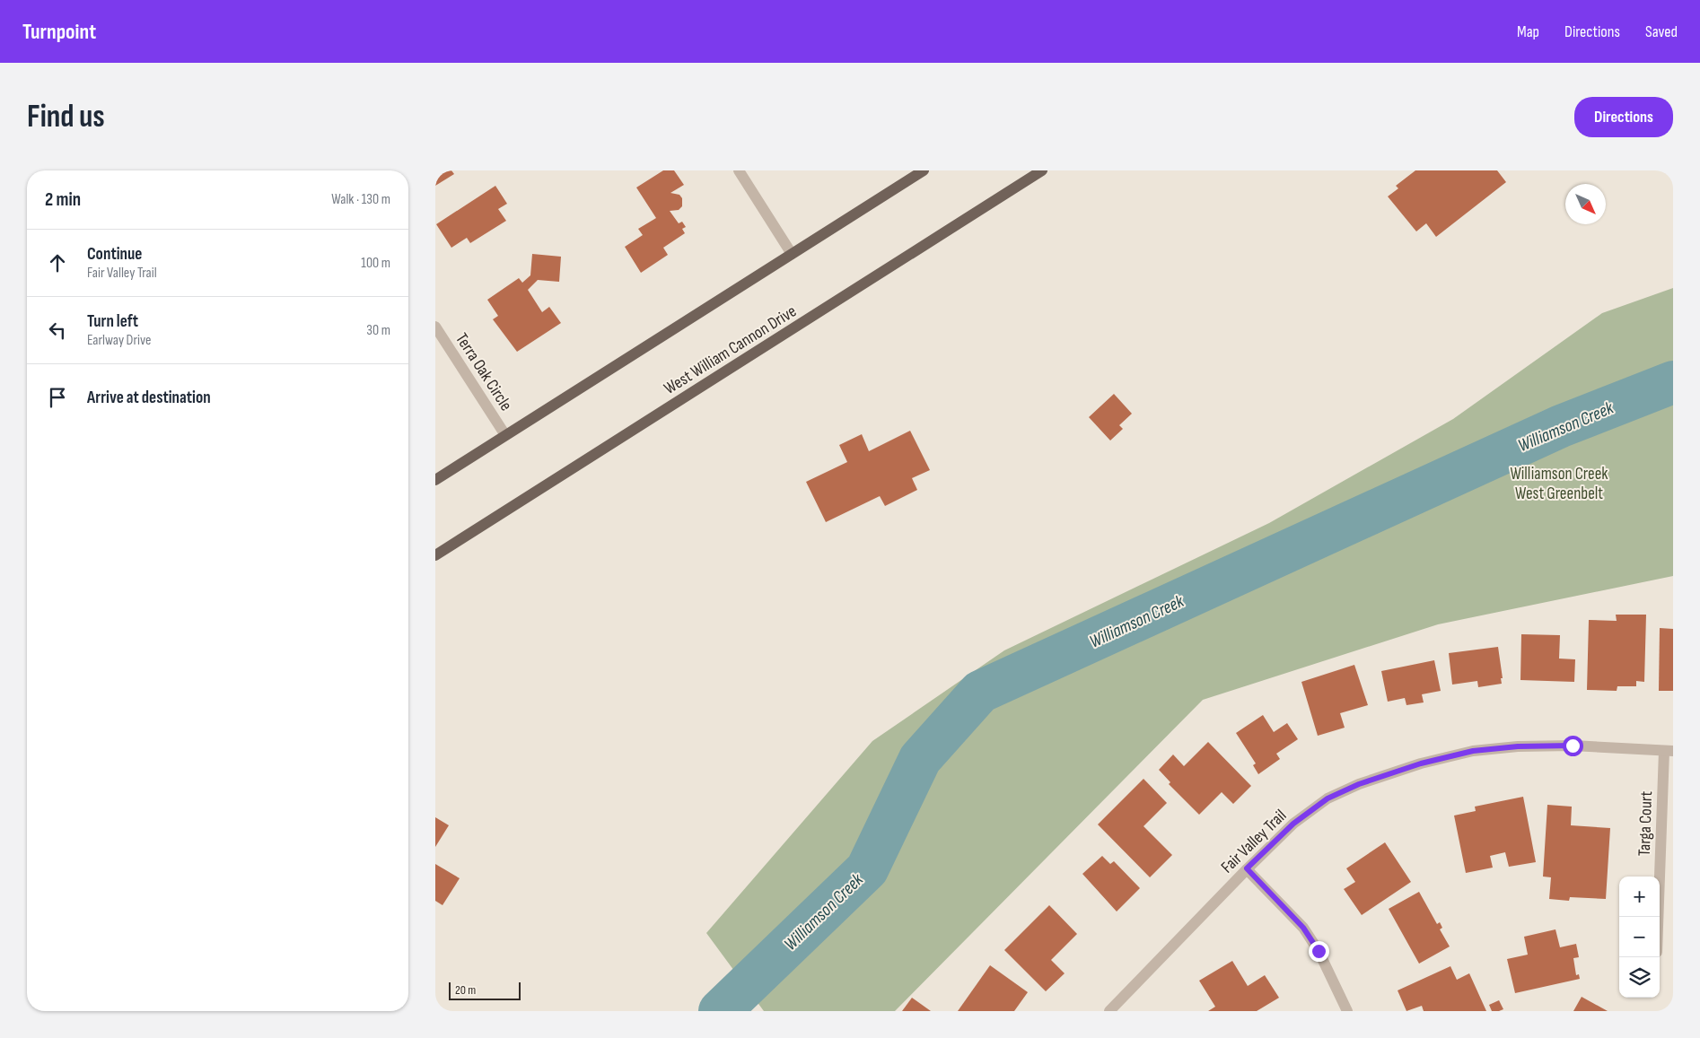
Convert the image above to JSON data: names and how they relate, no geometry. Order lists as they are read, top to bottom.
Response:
{
  "streets": {
    "main road": ["West William Cannon Drive"],
    "street": ["Terra Oak Circle", "Targa Court", "Fair Valley Trail"]
  },
  "crossings": [
    ["Targa Court", "Fair Valley Trail"]
  ],
  "water": ["Williamson Creek"],
  "parks": ["Williamson Creek West Greenbelt"],
  "scale_bar": "20 m",
  "north": "bottom right",
  "page": {
    "header": "Turnpoint",
    "nav": ["Map", "Directions", "Saved"],
    "buttons": "Directions",
    "title": "Find us",
    "heading": ["2 min", "Walk · 130 m"],
    "list": [
      ["Continue", "Fair Valley Trail", "100 m"],
      ["Turn left", "Earlway Drive", "30 m"],
      "Arrive at destination"
    ],
    "map_buttons": ["+", "−"],
    "scale": "20 m"
  }
}
